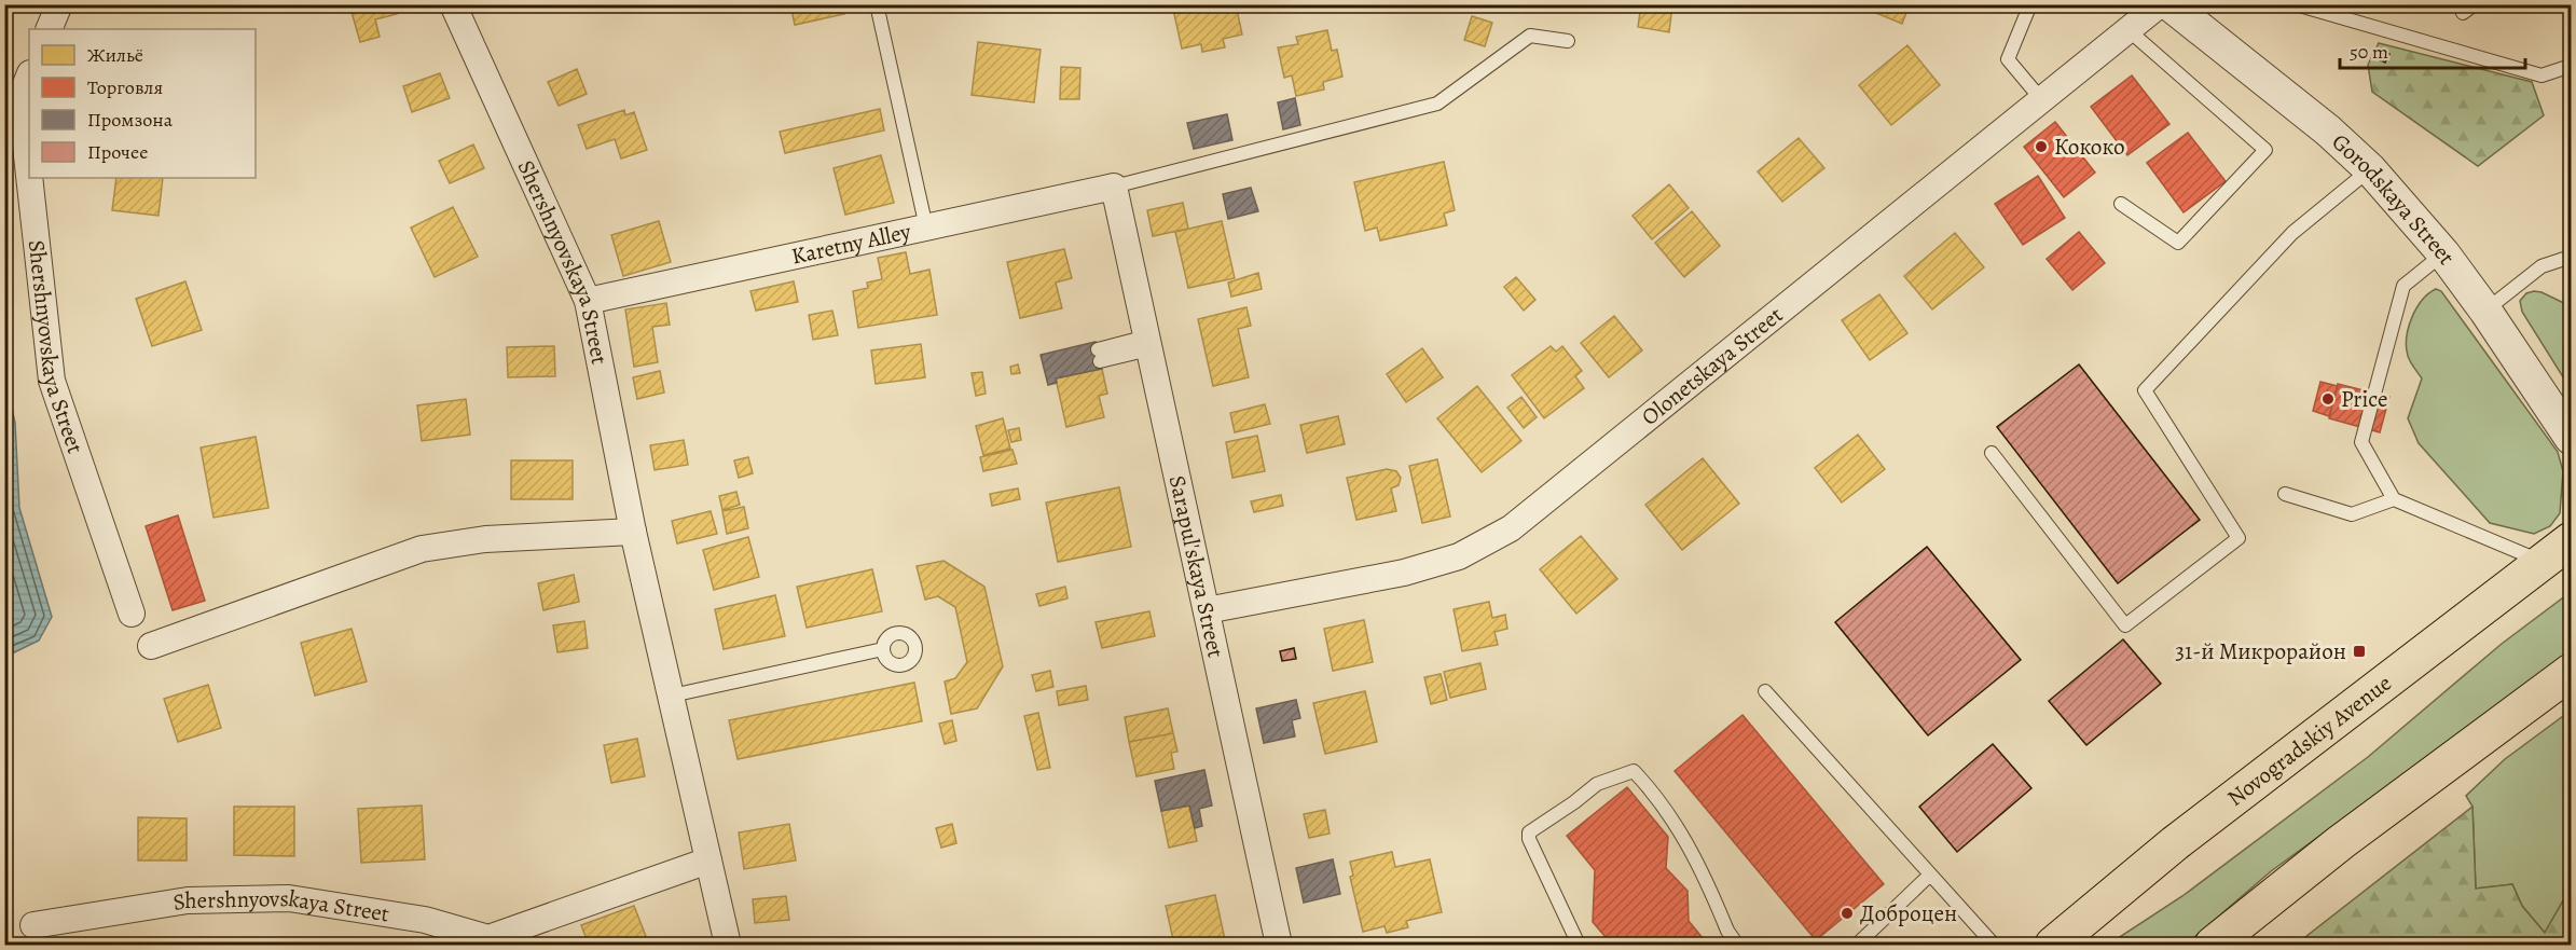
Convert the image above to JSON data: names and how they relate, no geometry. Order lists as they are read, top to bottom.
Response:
{
  "streets": {
    "main road": ["Novogradskiy Avenue"],
    "street": [
      "Gorodskaya Street",
      "Karetny Alley",
      "Shershnyovskaya Street",
      "Olonetskaya Street",
      "Sarapul'skaya Street"
    ]
  },
  "crossings": [
    ["Karetny Alley", "Shershnyovskaya Street"],
    ["Karetny Alley", "Sarapul'skaya Street"],
    ["Olonetskaya Street", "Sarapul'skaya Street"]
  ],
  "places": {
    "other": ["Кококо", "Price", "Доброцен"],
    "transit": ["31-й Микрорайон"]
  },
  "legend": [
    "Жильё",
    "Торговля",
    "Промзона",
    "Прочее"
  ],
  "scale_bar": "50 m"
}
